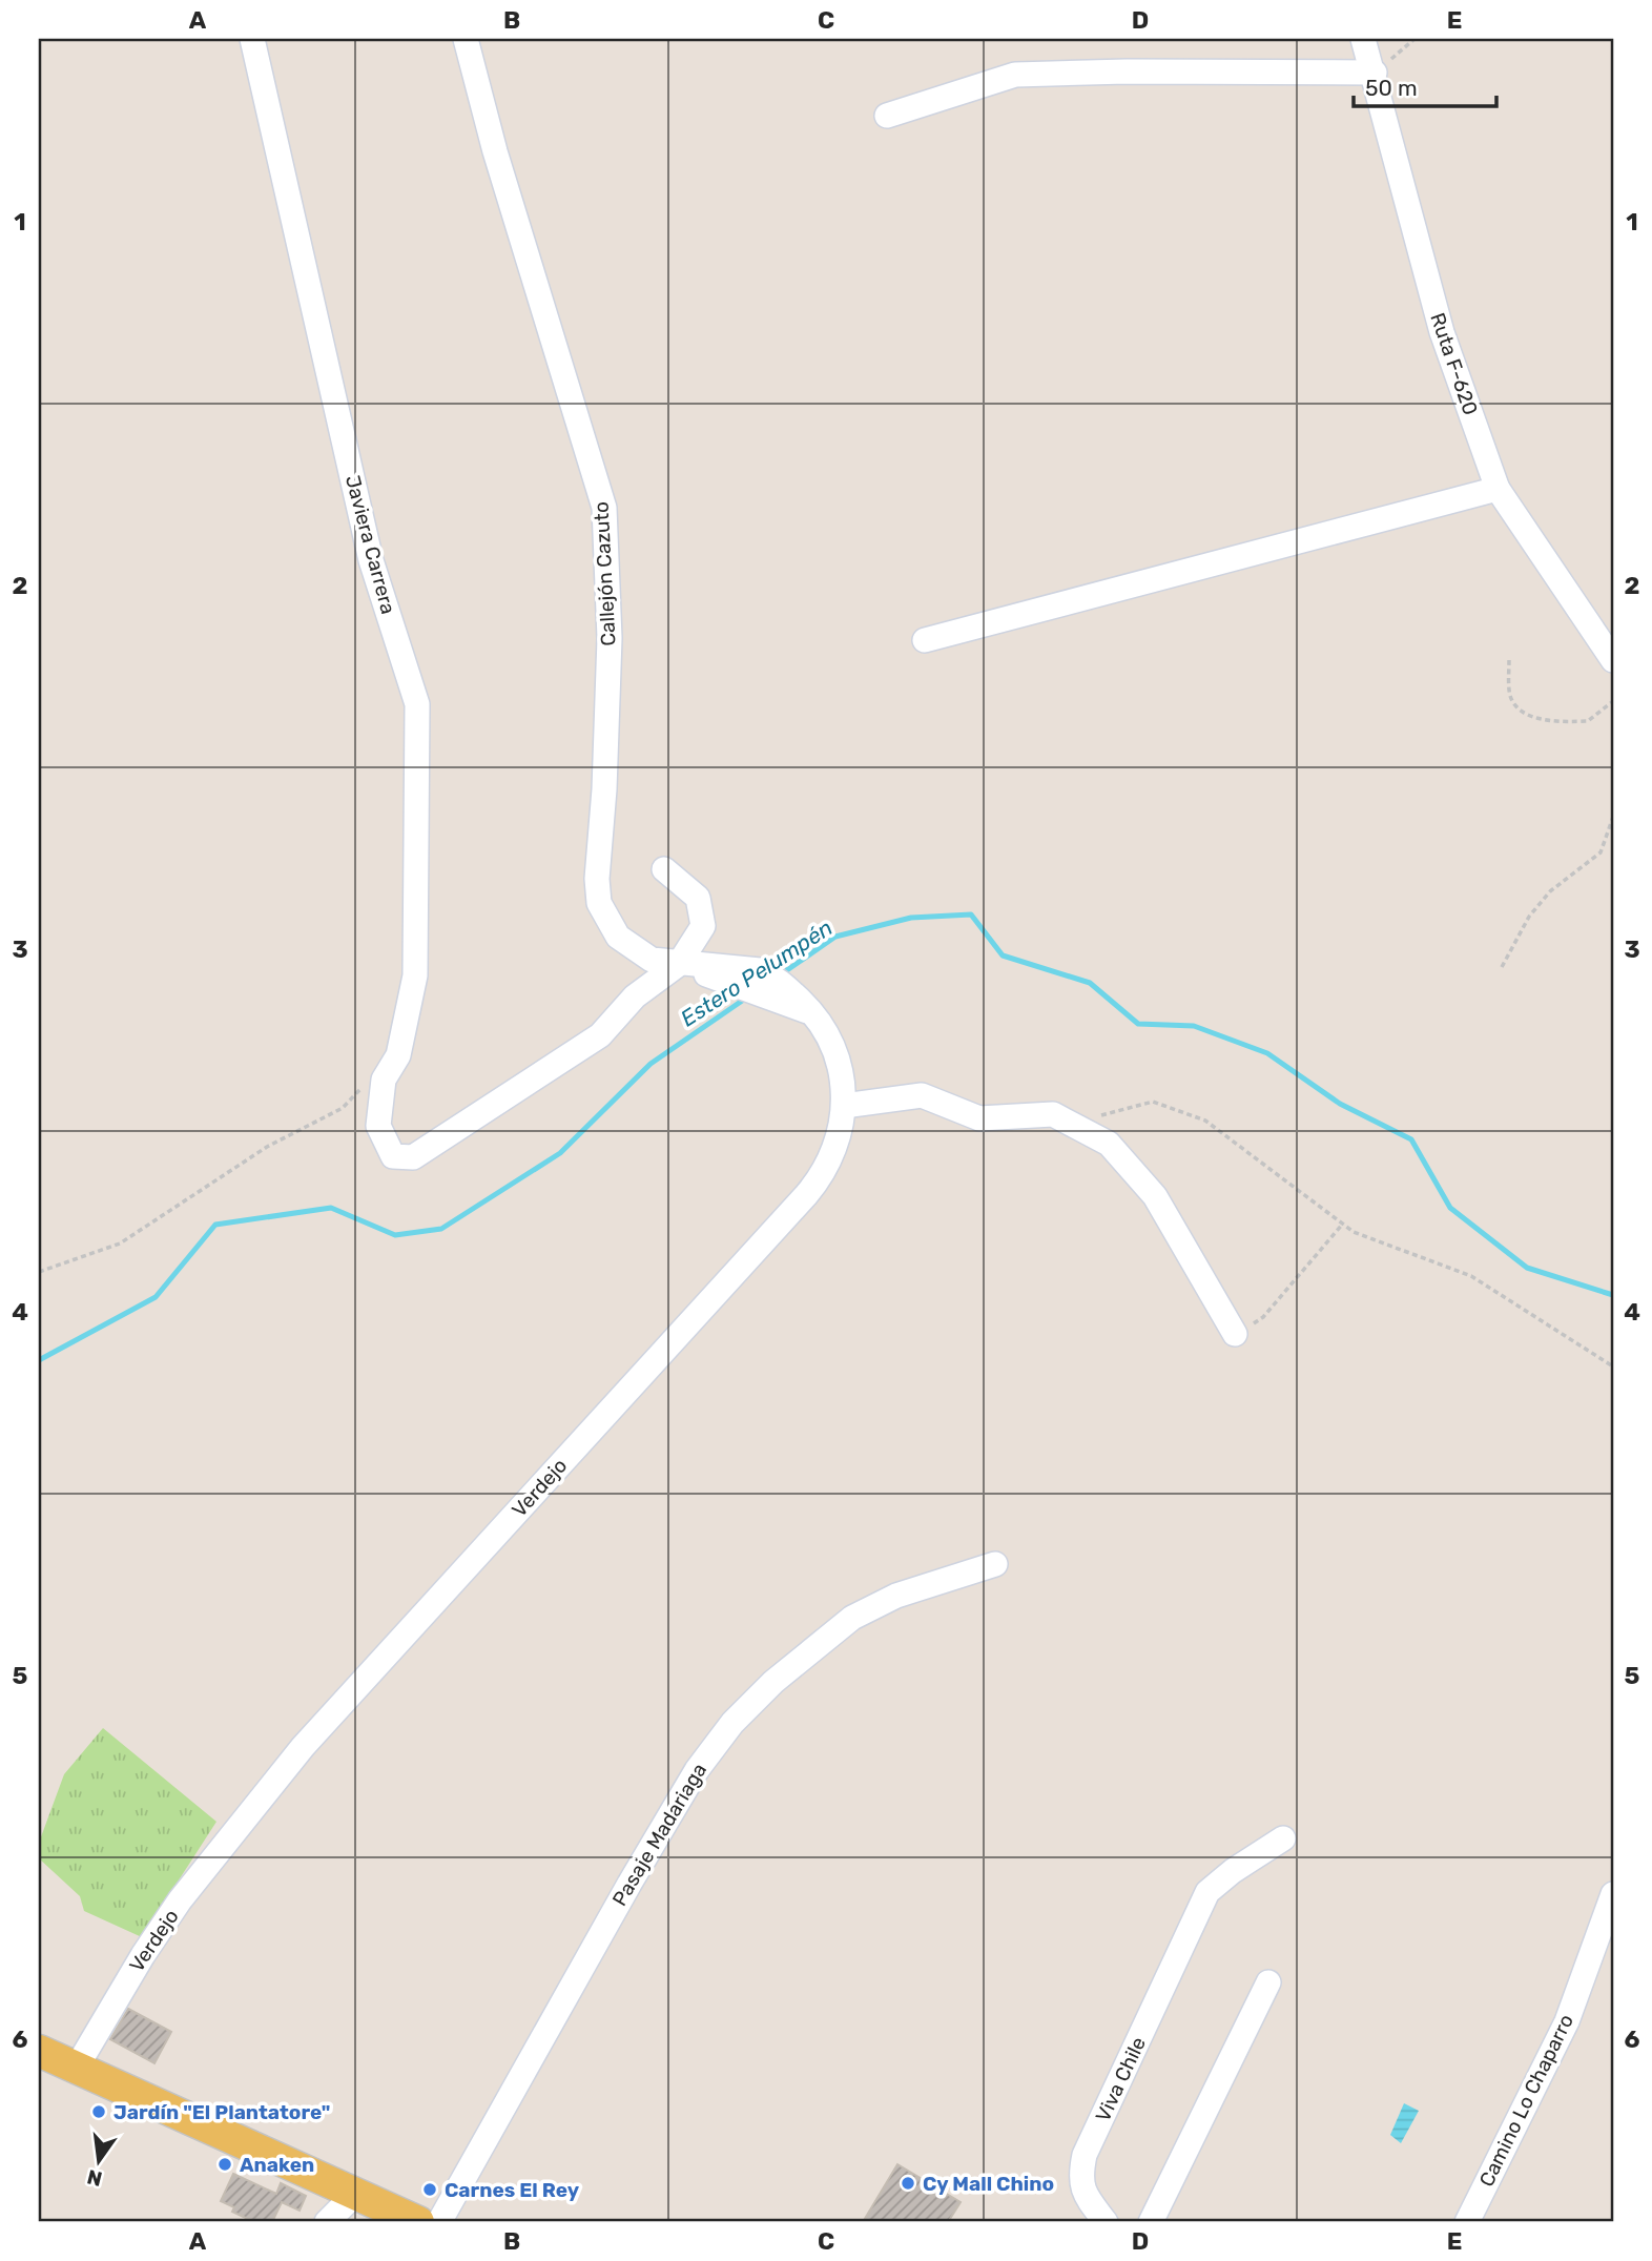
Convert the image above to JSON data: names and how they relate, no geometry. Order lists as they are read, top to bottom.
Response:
{
  "streets": {
    "street": [
      "Ruta F-620",
      "Javiera Carrera",
      "Callejón Cazuto",
      "Verdejo",
      "Pasaje Madariaga",
      "Viva Chile",
      "Camino Lo Chaparro"
    ]
  },
  "crossings": [
    ["Javiera Carrera", "Callejón Cazuto"],
    ["Callejón Cazuto", "Verdejo"]
  ],
  "water": ["Estero Pelumpén"],
  "places": [
    "Jardín \"El Plantatore\"",
    "Anaken",
    "Cy Mall Chino",
    "Carnes El Rey"
  ],
  "scale_bar": "50 m",
  "north": "bottom",
  "grid": {
    "columns": [
      "A",
      "B",
      "C",
      "D",
      "E"
    ],
    "rows": [
      "1",
      "2",
      "3",
      "4",
      "5",
      "6"
    ]
  }
}
